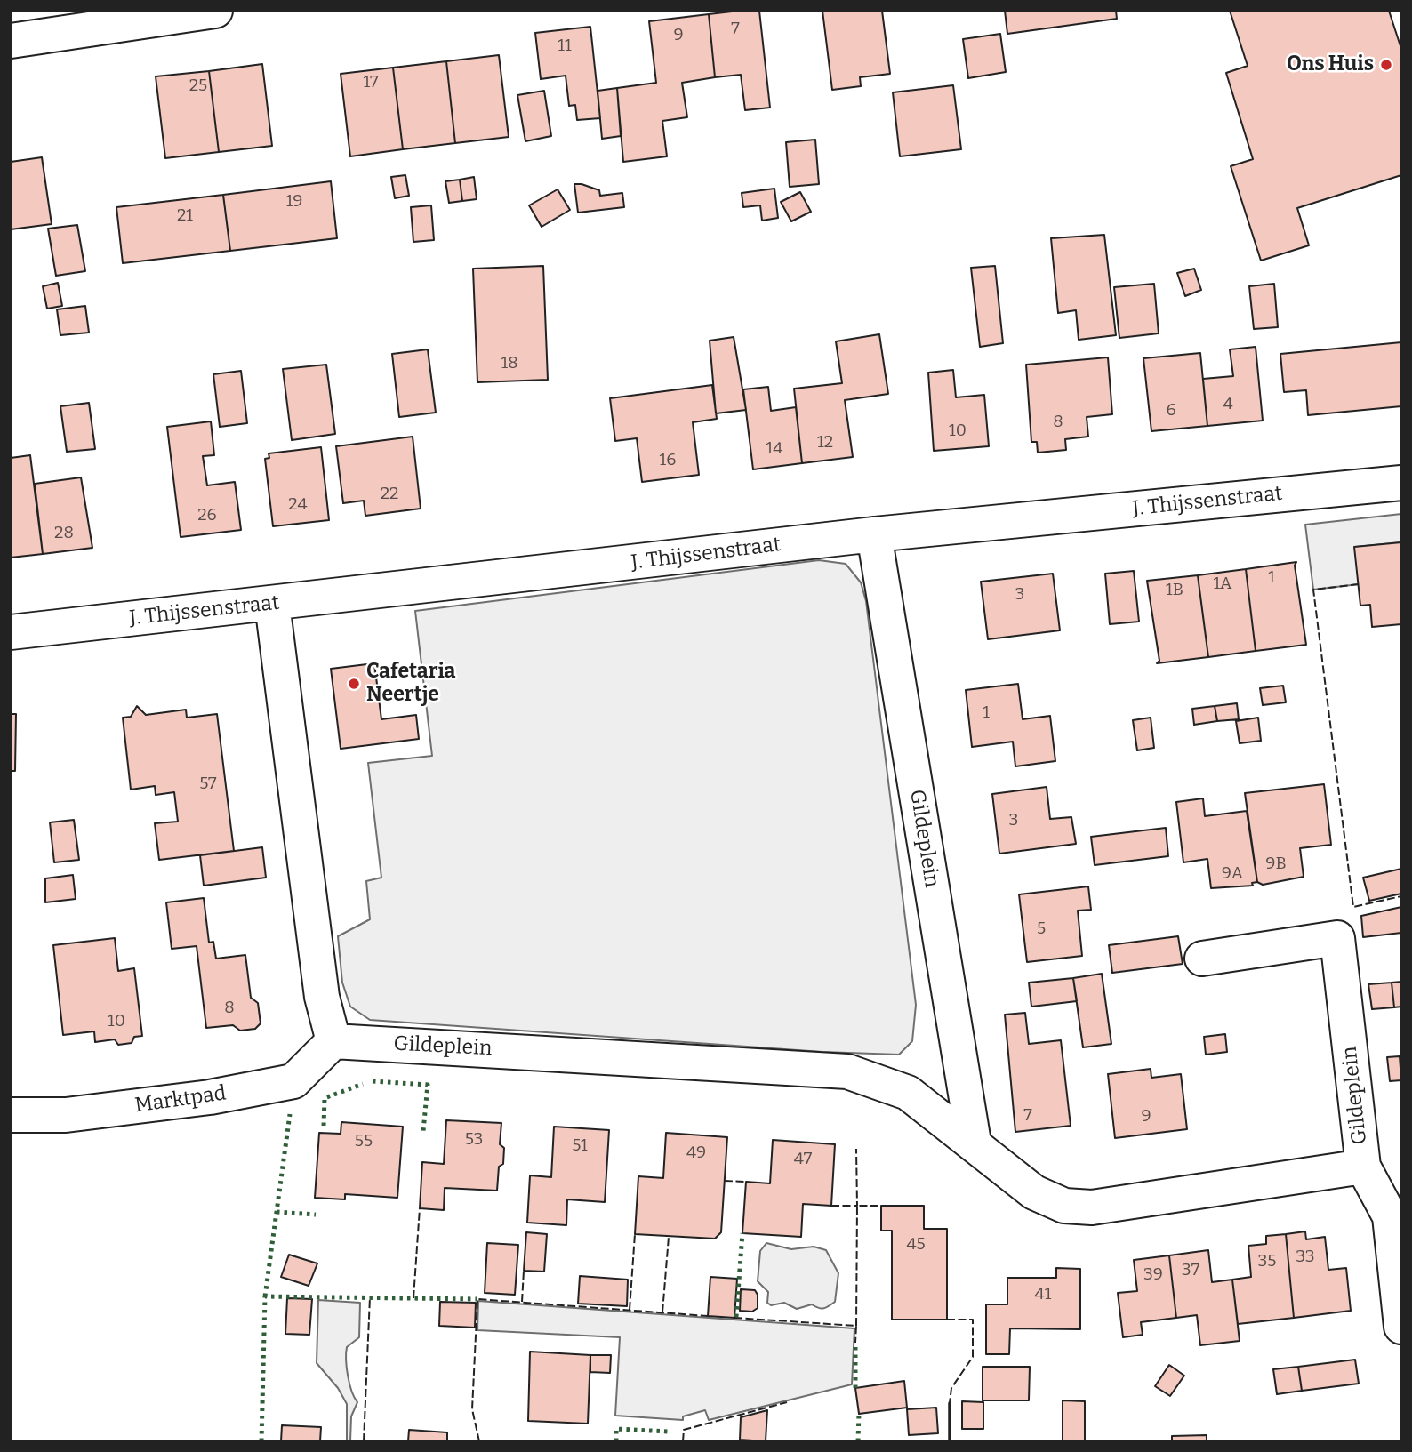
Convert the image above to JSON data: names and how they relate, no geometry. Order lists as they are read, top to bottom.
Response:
{
  "streets": {
    "street": ["J. Thijssenstraat", "Gildeplein", "Marktpad"]
  },
  "crossings": [
    ["J. Thijssenstraat", "Gildeplein"],
    ["Gildeplein", "Marktpad"]
  ],
  "places": ["Ons Huis", "Cafetaria Neertje"],
  "house_numbers": [
    "7",
    "9",
    "11",
    "17",
    "25",
    "19",
    "21",
    "18",
    "4",
    "6",
    "8",
    "10",
    "12",
    "14",
    "16",
    "22",
    "24",
    "26",
    "28",
    "1",
    "1A",
    "1B",
    "3",
    "1",
    "57",
    "3",
    "9B",
    "9A",
    "5",
    "8",
    "10",
    "7",
    "9",
    "53",
    "55",
    "51",
    "49",
    "47",
    "45",
    "33",
    "35",
    "37",
    "39",
    "41"
  ]
}
